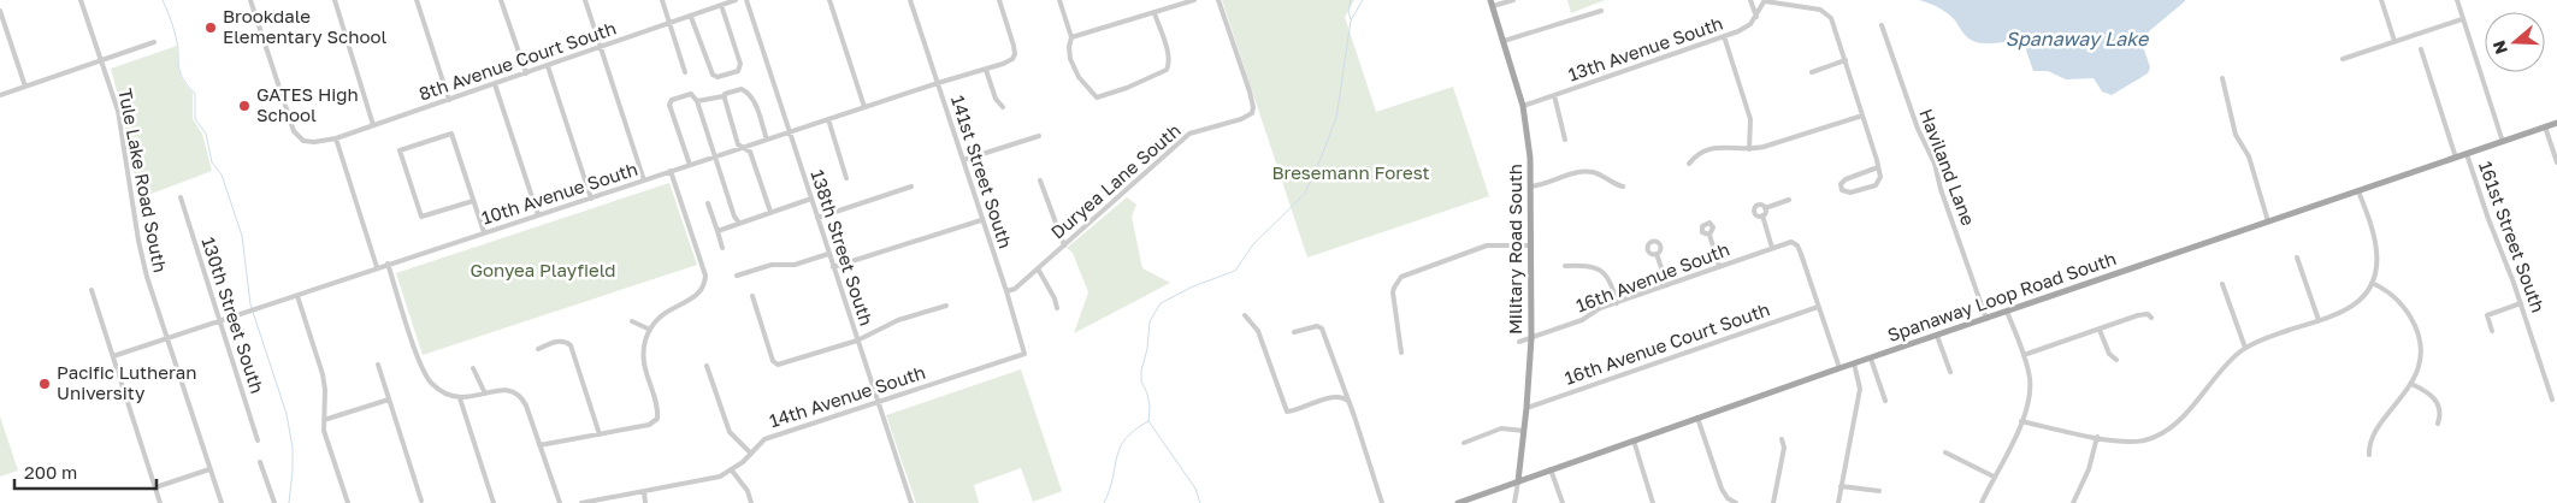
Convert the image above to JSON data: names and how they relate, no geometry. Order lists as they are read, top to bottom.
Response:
{
  "streets": {
    "main road": ["Military Road South", "Spanaway Loop Road South"],
    "street": [
      "13th Avenue South",
      "8th Avenue Court South",
      "Haviland Lane",
      "141st Street South",
      "Tule Lake Road South",
      "Duryea Lane South",
      "10th Avenue South",
      "161st Street South",
      "138th Street South",
      "16th Avenue South",
      "130th Street South",
      "16th Avenue Court South",
      "14th Avenue South"
    ]
  },
  "crossings": [
    ["13th Avenue South", "Military Road South"],
    ["Haviland Lane", "Spanaway Loop Road South"],
    ["141st Street South", "Duryea Lane South"],
    ["141st Street South", "10th Avenue South"],
    ["141st Street South", "14th Avenue South"],
    ["Tule Lake Road South", "10th Avenue South"],
    ["10th Avenue South", "138th Street South"],
    ["10th Avenue South", "130th Street South"],
    ["161st Street South", "Spanaway Loop Road South"],
    ["138th Street South", "14th Avenue South"],
    ["Military Road South", "16th Avenue South"],
    ["Military Road South", "Spanaway Loop Road South"],
    ["Military Road South", "16th Avenue Court South"],
    ["16th Avenue South", "16th Avenue Court South"]
  ],
  "water": ["Spanaway Lake"],
  "parks": ["Bresemann Forest", "Gonyea Playfield"],
  "places": ["Brookdale Elementary School", "GATES High School", "Pacific Lutheran University"],
  "scale_bar": "200 m",
  "north": "left"
}
